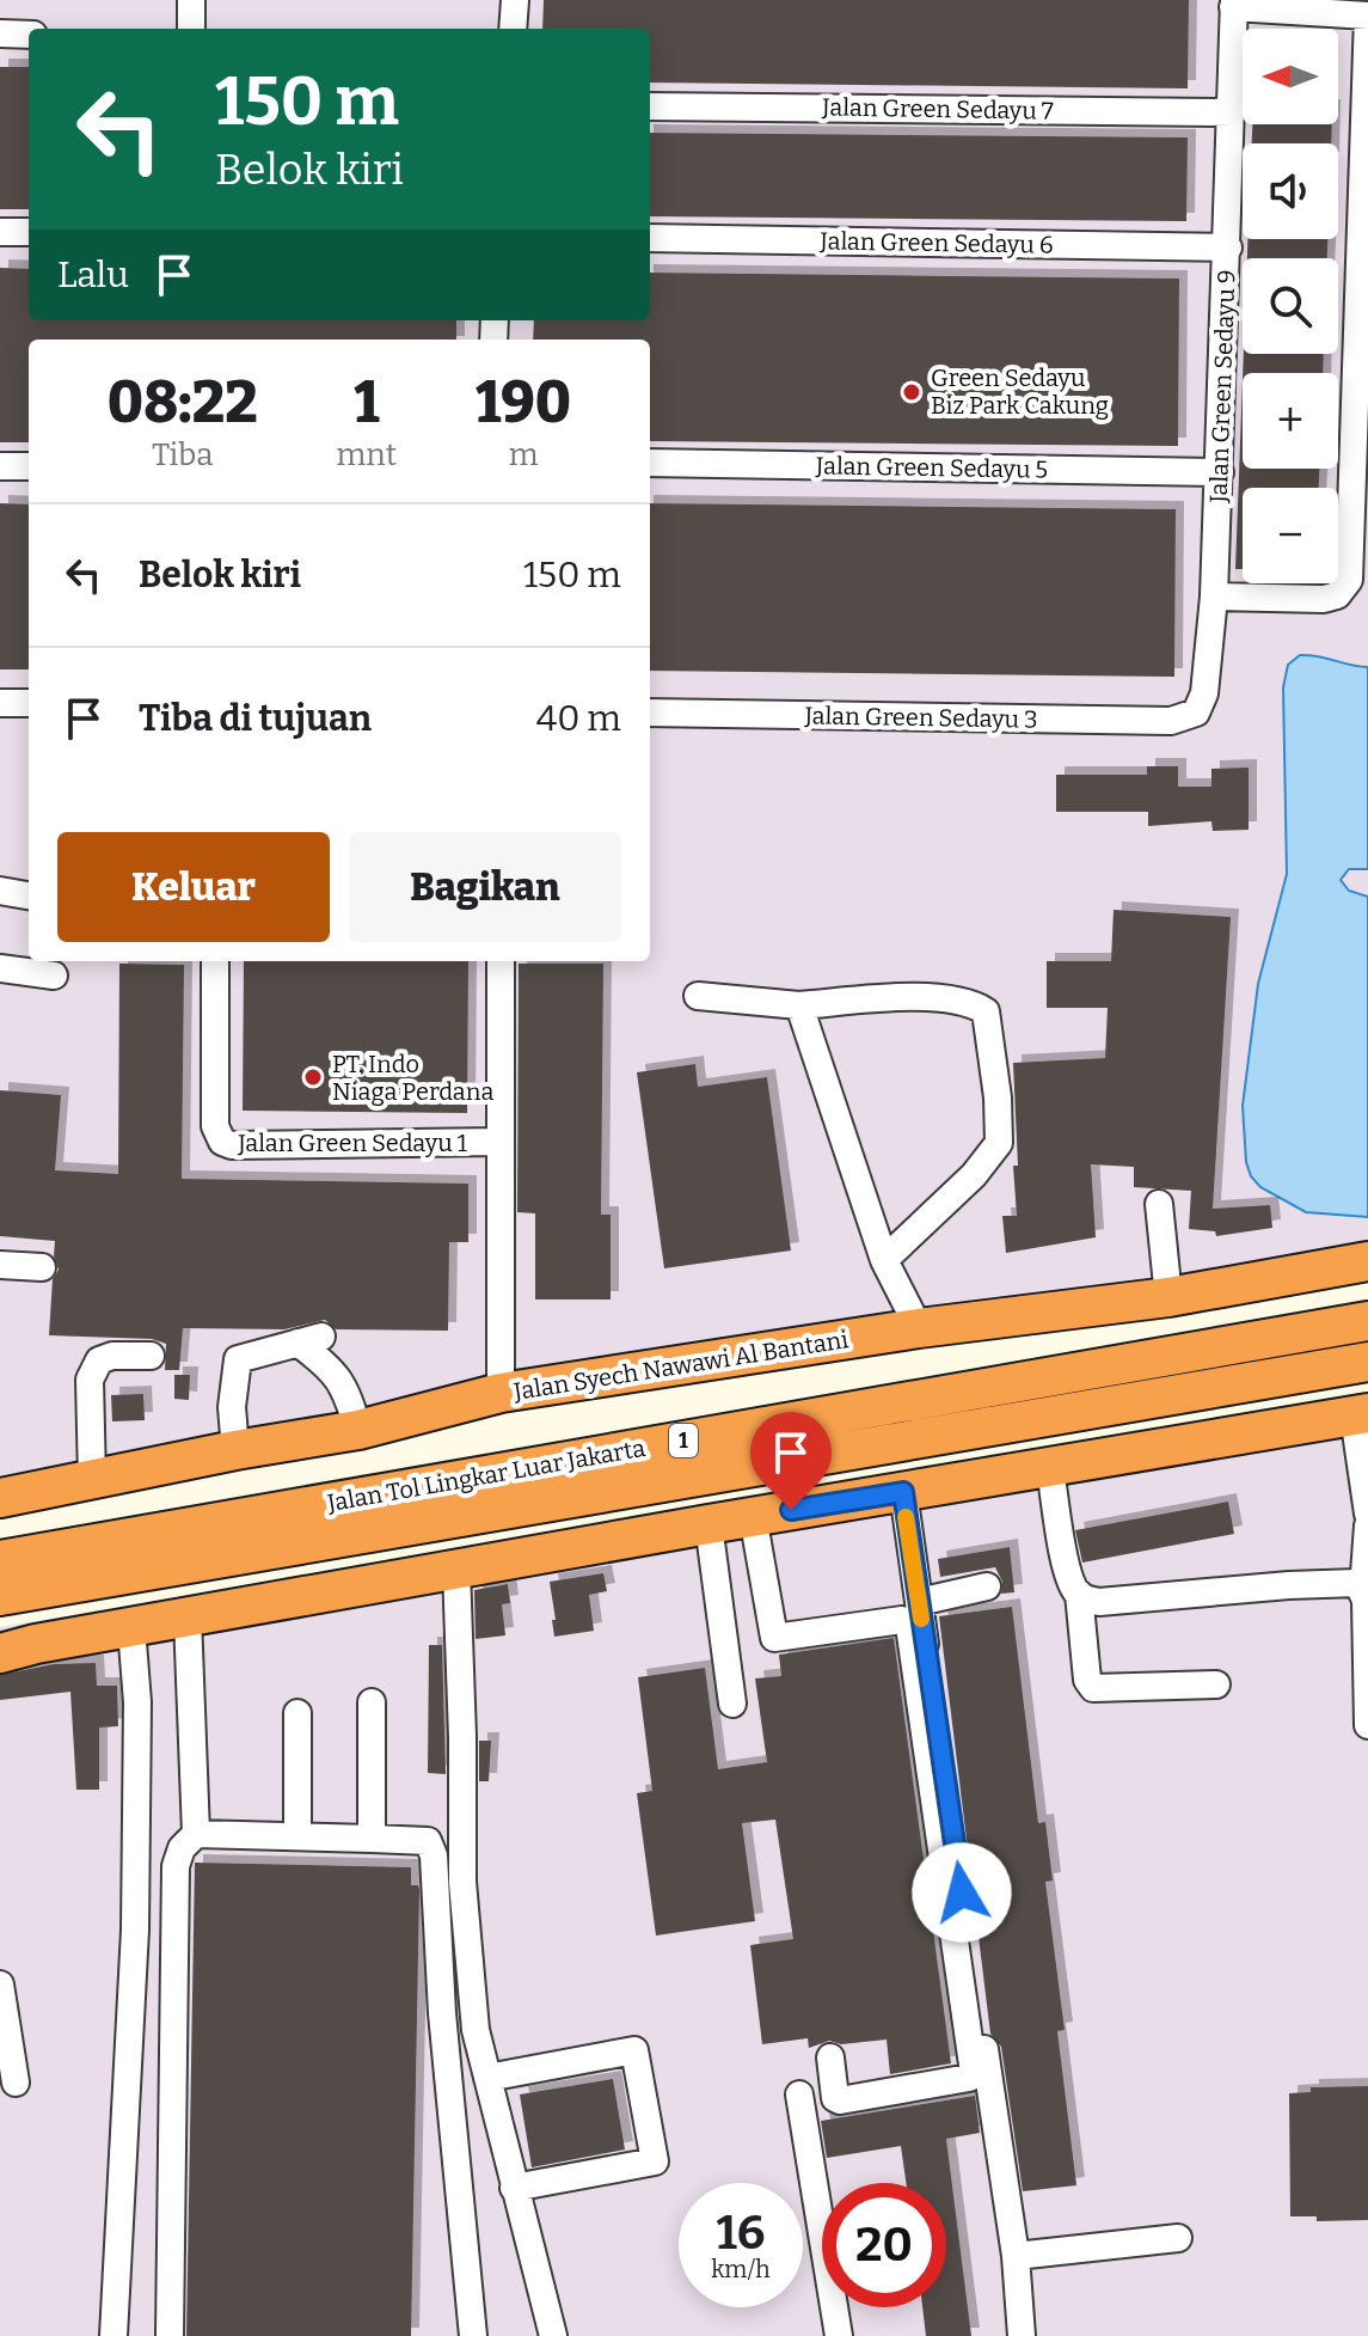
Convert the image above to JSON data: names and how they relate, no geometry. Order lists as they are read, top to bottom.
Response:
{
  "streets": {
    "highway": ["Jalan Syech Nawawi Al Bantani", "1", "Jalan Tol Lingkar Luar Jakarta"],
    "street": [
      "Jalan Green Sedayu 7",
      "Jalan Green Sedayu 6",
      "Jalan Green Sedayu 9",
      "Jalan Green Sedayu 5",
      "Jalan Green Sedayu 3",
      "Jalan Green Sedayu 1"
    ]
  },
  "crossings": [
    ["Jalan Green Sedayu 7", "Jalan Green Sedayu 9"],
    ["Jalan Green Sedayu 6", "Jalan Green Sedayu 9"],
    ["Jalan Green Sedayu 9", "Jalan Green Sedayu 5"],
    ["Jalan Green Sedayu 9", "Jalan Green Sedayu 3"]
  ],
  "places": ["Green Sedayu Biz Park Cakung", "PT. Indo Niaga Perdana"],
  "north": "left",
  "page": {
    "map_buttons": ["+", "−"],
    "turn": ["150 m", "Belok kiri"],
    "then": "Lalu",
    "eta": [
      "08:22",
      "Tiba",
      "1",
      "mnt",
      "190",
      "m"
    ],
    "list": [
      {
        "name": "Belok kiri",
        "value": "150 m"
      },
      {
        "name": "Tiba di tujuan",
        "value": "40 m"
      }
    ],
    "buttons": ["Keluar", "Bagikan"],
    "speed": "16 km/h",
    "limit": "20"
  }
}
